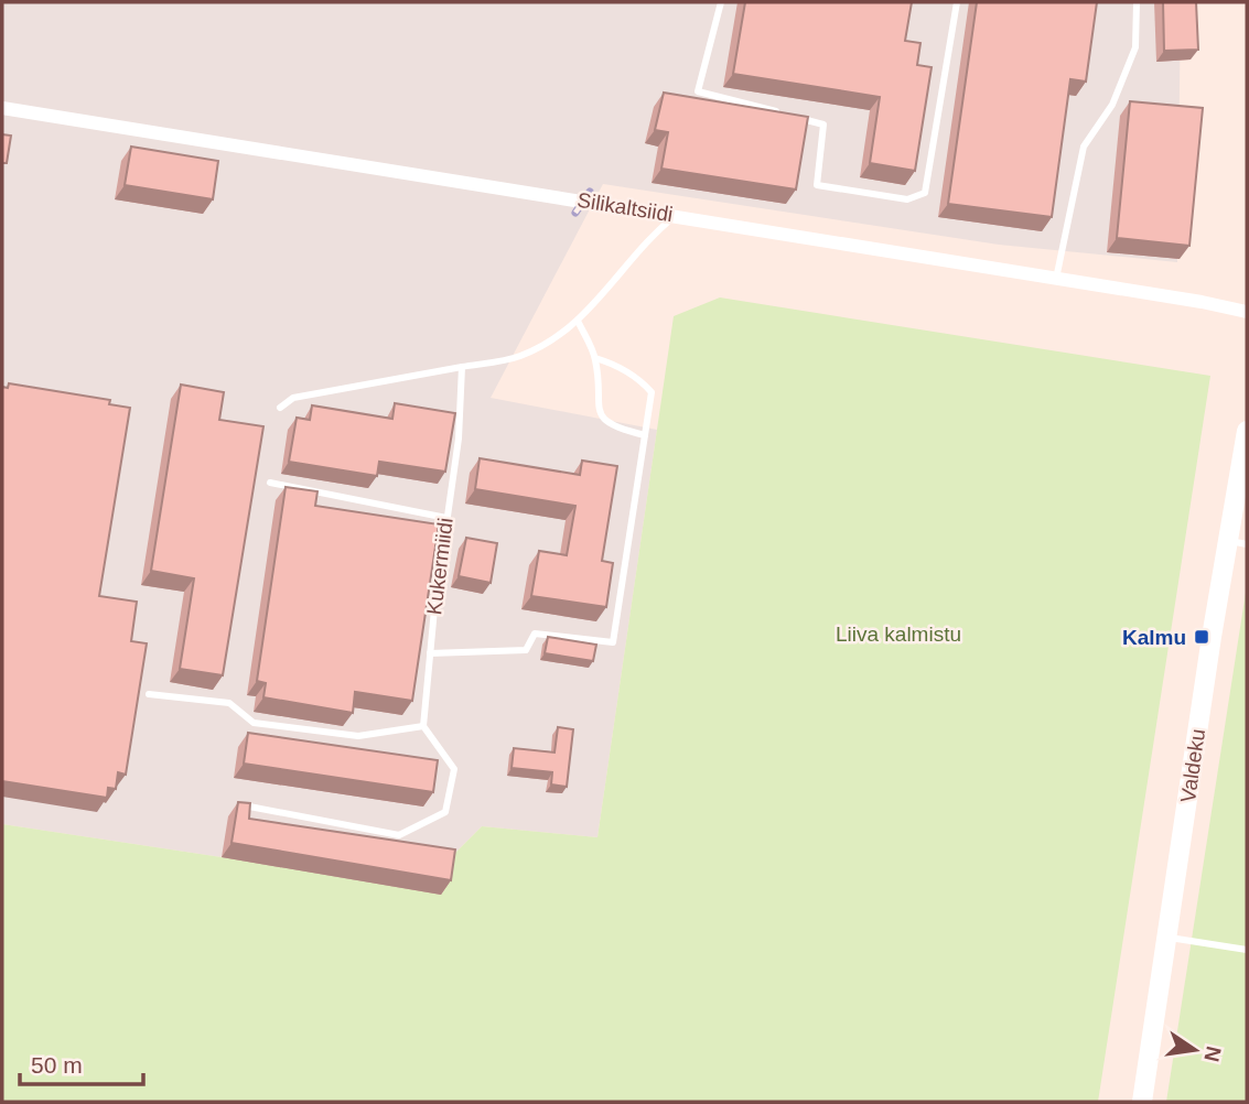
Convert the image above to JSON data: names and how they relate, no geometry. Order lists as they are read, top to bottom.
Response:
{
  "streets": {
    "street": ["Silikaltsiidi", "Valdeku"],
    "lane": ["Kukermiidi"]
  },
  "parks": ["Liiva kalmistu"],
  "places": {
    "transit": ["Kalmu"]
  },
  "scale_bar": "50 m",
  "north": "right"
}
